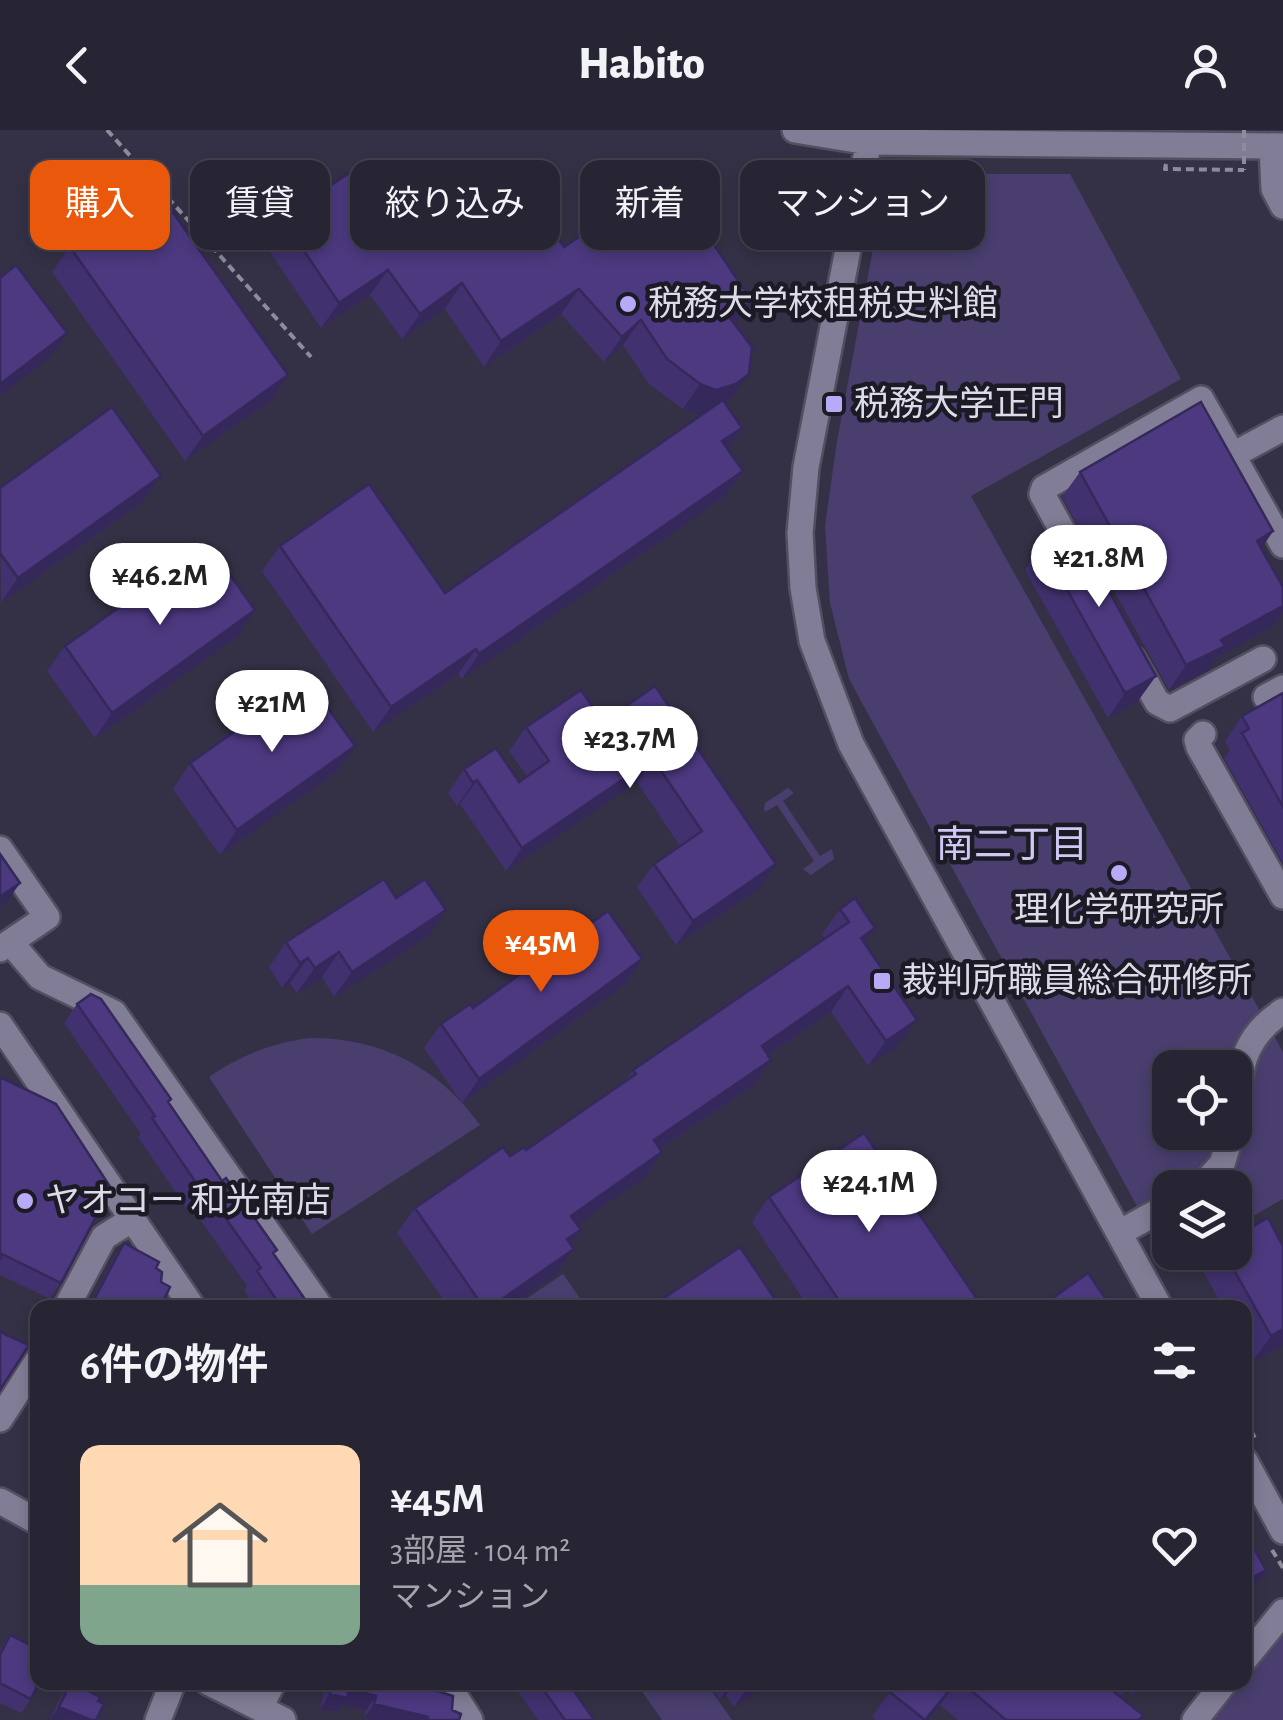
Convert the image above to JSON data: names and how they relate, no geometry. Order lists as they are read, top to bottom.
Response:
{
  "districts": ["南二丁目"],
  "places": {
    "other": ["税務大学校租税史料館", "理化学研究所", "ヤオコー 和光南店"],
    "transit": ["税務大学正門", "裁判所職員総合研修所"]
  },
  "page": {
    "header": "Habito",
    "chip": [
      "購入",
      "賃貸",
      "絞り込み",
      "新着",
      "マンション"
    ],
    "price": [
      "¥21.8M",
      "¥46.2M",
      "¥21M",
      "¥23.7M",
      "¥45M",
      "¥24.1M"
    ],
    "heading": "6件の物件",
    "list": [
      {
        "name": "¥45M",
        "note": "3部屋 · 104 m² · マンション"
      }
    ]
  }
}
